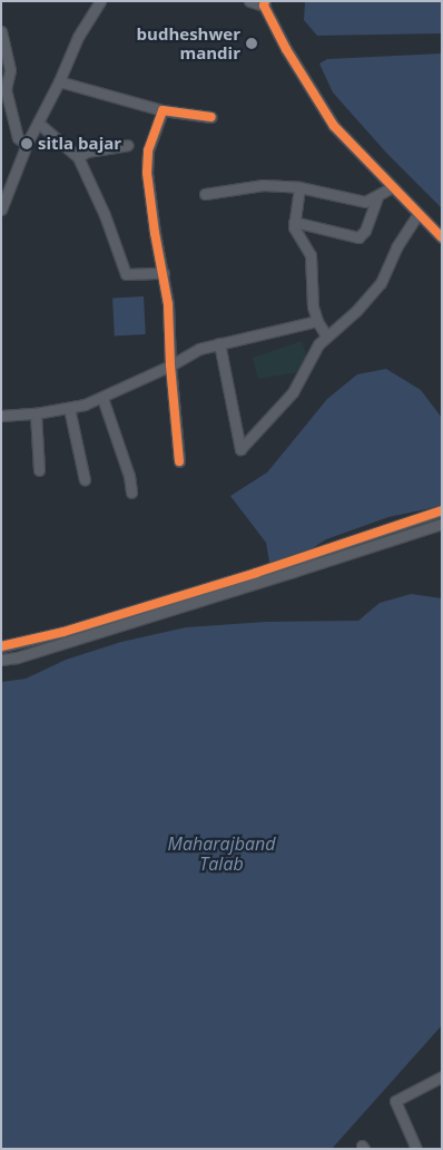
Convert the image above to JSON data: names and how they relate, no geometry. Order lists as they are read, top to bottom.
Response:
{
  "water": ["Maharajband Talab"],
  "places": ["budheshwer mandir", "sitla bajar"]
}
